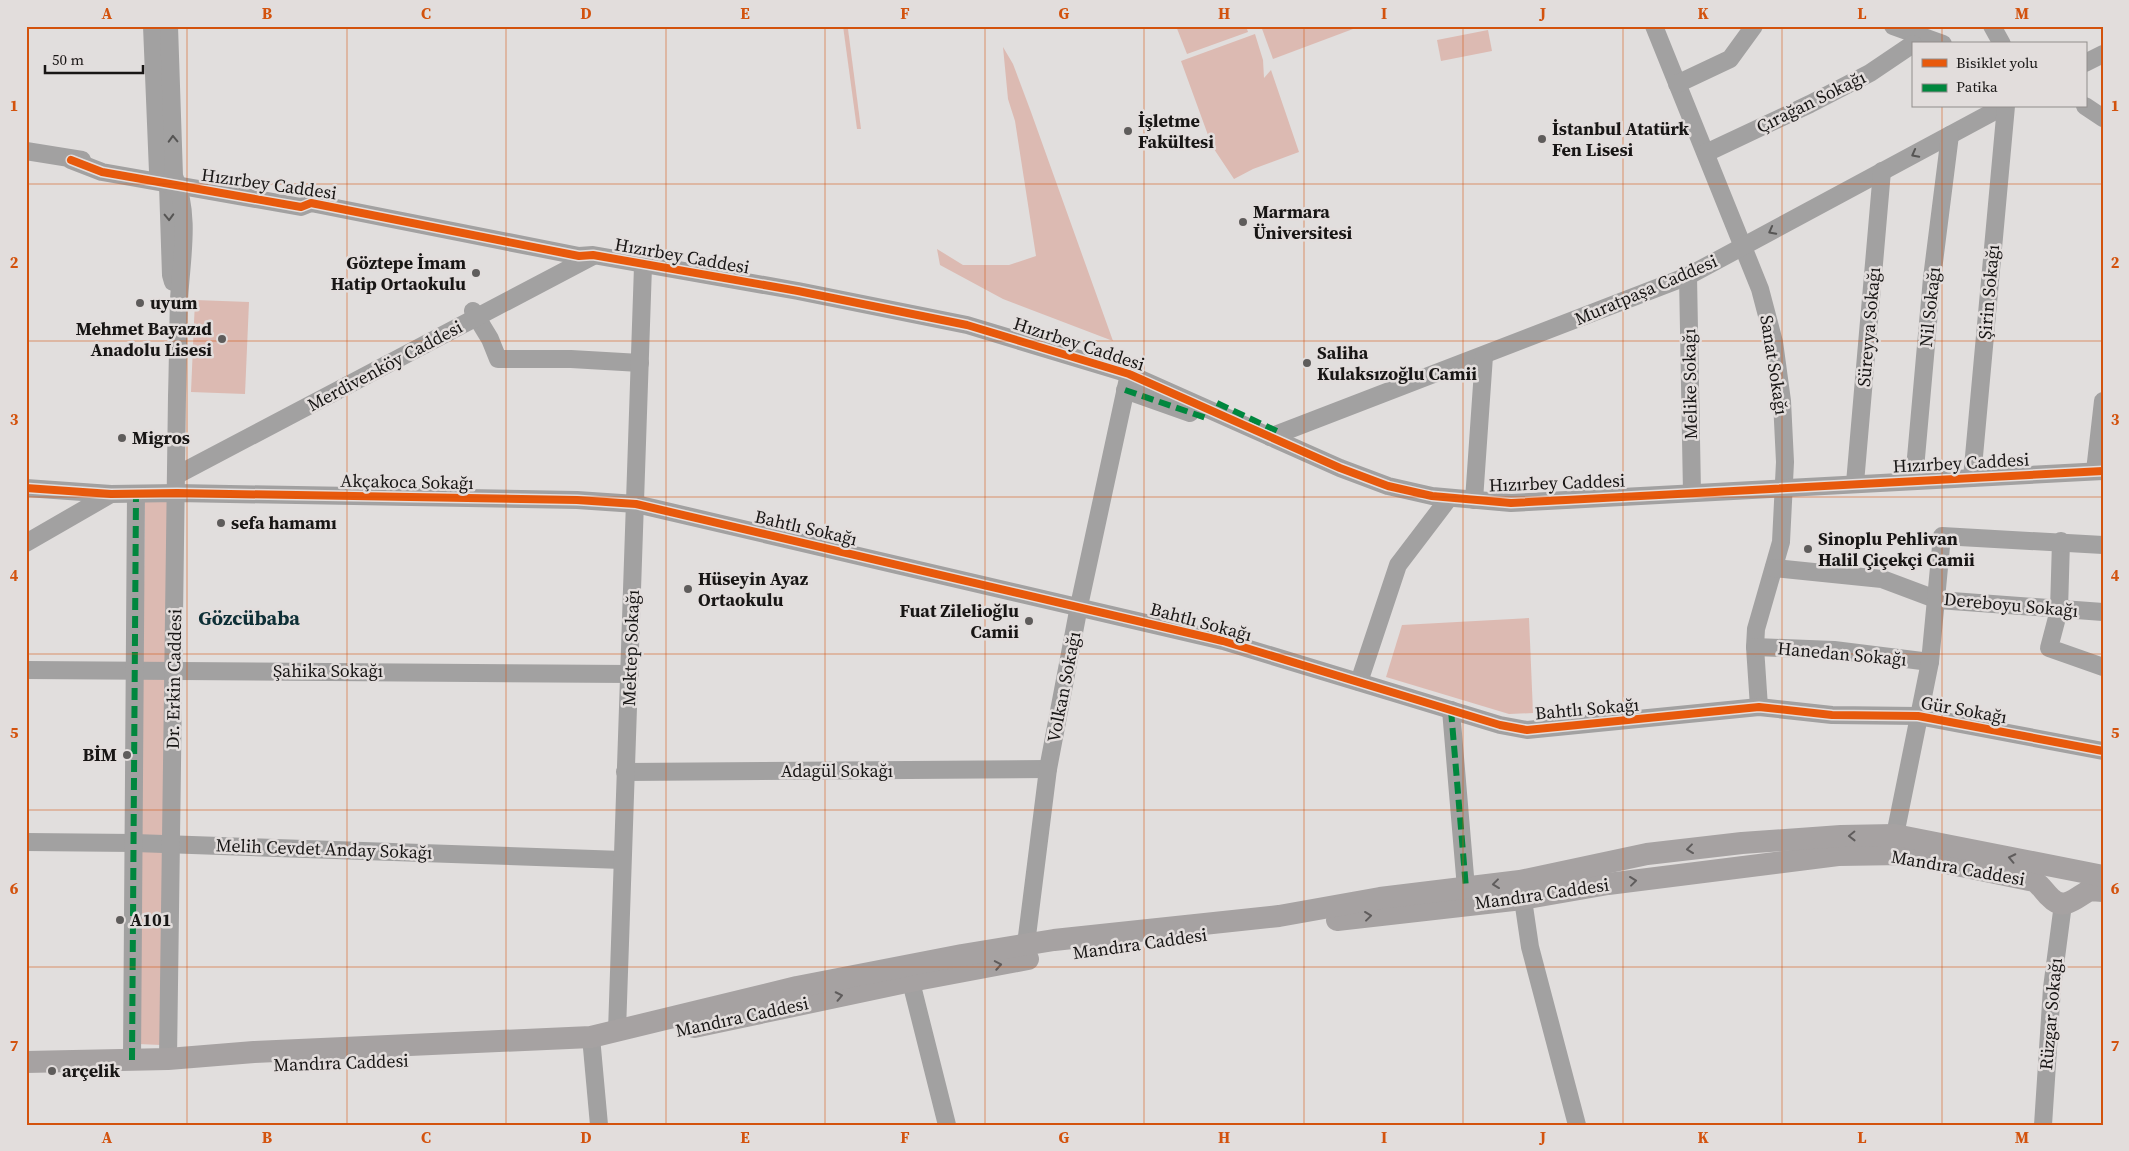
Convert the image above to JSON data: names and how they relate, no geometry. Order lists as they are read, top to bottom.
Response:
{
  "streets": {
    "main road": ["Mandıra Caddesi"],
    "street": [
      "Çırağan Sokağı",
      "Hızırbey Caddesi",
      "Muratpaşa Caddesi",
      "Şirin Sokağı",
      "Nil Sokağı",
      "Süreyya Sokağı",
      "Sanat Sokağı",
      "Melike Sokağı",
      "Akçakoca Sokağı",
      "Bahtlı Sokağı",
      "Dereboyu Sokağı",
      "Mektep Sokağı",
      "Hanedan Sokağı",
      "Şahika Sokağı",
      "Dr. Erkin Caddesi",
      "Volkan Sokağı",
      "Gür Sokağı",
      "Adagül Sokağı",
      "Melih Cevdet Anday Sokağı",
      "Rüzgar Sokağı"
    ]
  },
  "crossings": [
    ["Çırağan Sokağı", "Sanat Sokağı"],
    ["Hızırbey Caddesi", "Muratpaşa Caddesi"],
    ["Hızırbey Caddesi", "Şirin Sokağı"],
    ["Hızırbey Caddesi", "Nil Sokağı"],
    ["Hızırbey Caddesi", "Süreyya Sokağı"],
    ["Hızırbey Caddesi", "Sanat Sokağı"],
    ["Hızırbey Caddesi", "Melike Sokağı"],
    ["Hızırbey Caddesi", "Mektep Sokağı"],
    ["Hızırbey Caddesi", "Dr. Erkin Caddesi"],
    ["Hızırbey Caddesi", "Volkan Sokağı"],
    ["Muratpaşa Caddesi", "Nil Sokağı"],
    ["Muratpaşa Caddesi", "Süreyya Sokağı"],
    ["Muratpaşa Caddesi", "Sanat Sokağı"],
    ["Muratpaşa Caddesi", "Melike Sokağı"],
    ["Akçakoca Sokağı", "Bahtlı Sokağı"],
    ["Akçakoca Sokağı", "Mektep Sokağı"],
    ["Akçakoca Sokağı", "Dr. Erkin Caddesi"],
    ["Bahtlı Sokağı", "Mektep Sokağı"],
    ["Bahtlı Sokağı", "Volkan Sokağı"],
    ["Bahtlı Sokağı", "Gür Sokağı"],
    ["Mektep Sokağı", "Şahika Sokağı"],
    ["Mektep Sokağı", "Adagül Sokağı"],
    ["Mektep Sokağı", "Melih Cevdet Anday Sokağı"],
    ["Mektep Sokağı", "Mandıra Caddesi"],
    ["Şahika Sokağı", "Dr. Erkin Caddesi"],
    ["Dr. Erkin Caddesi", "Melih Cevdet Anday Sokağı"],
    ["Dr. Erkin Caddesi", "Mandıra Caddesi"],
    ["Volkan Sokağı", "Adagül Sokağı"],
    ["Volkan Sokağı", "Mandıra Caddesi"],
    ["Mandıra Caddesi", "Rüzgar Sokağı"]
  ],
  "districts": ["Gözcübaba"],
  "places": [
    "İşletme Fakültesi",
    "İstanbul Atatürk Fen Lisesi",
    "Marmara Üniversitesi",
    "Göztepe İmam Hatip Ortaokulu",
    "uyum",
    "Mehmet Bayazıd Anadolu Lisesi",
    "Saliha Kulaksızoğlu Camii",
    "Migros",
    "sefa hamamı",
    "Sinoplu Pehlivan Halil Çiçekçi Camii",
    "Hüseyin Ayaz Ortaokulu",
    "Fuat Zilelioğlu Camii",
    "BİM",
    "A101",
    "arçelik"
  ],
  "legend": ["Bisiklet yolu", "Patika"],
  "scale_bar": "50 m",
  "grid": {
    "columns": [
      "A",
      "B",
      "C",
      "D",
      "E",
      "F",
      "G",
      "H",
      "I",
      "J",
      "K",
      "L",
      "M"
    ],
    "rows": [
      "1",
      "2",
      "3",
      "4",
      "5",
      "6",
      "7"
    ]
  }
}
